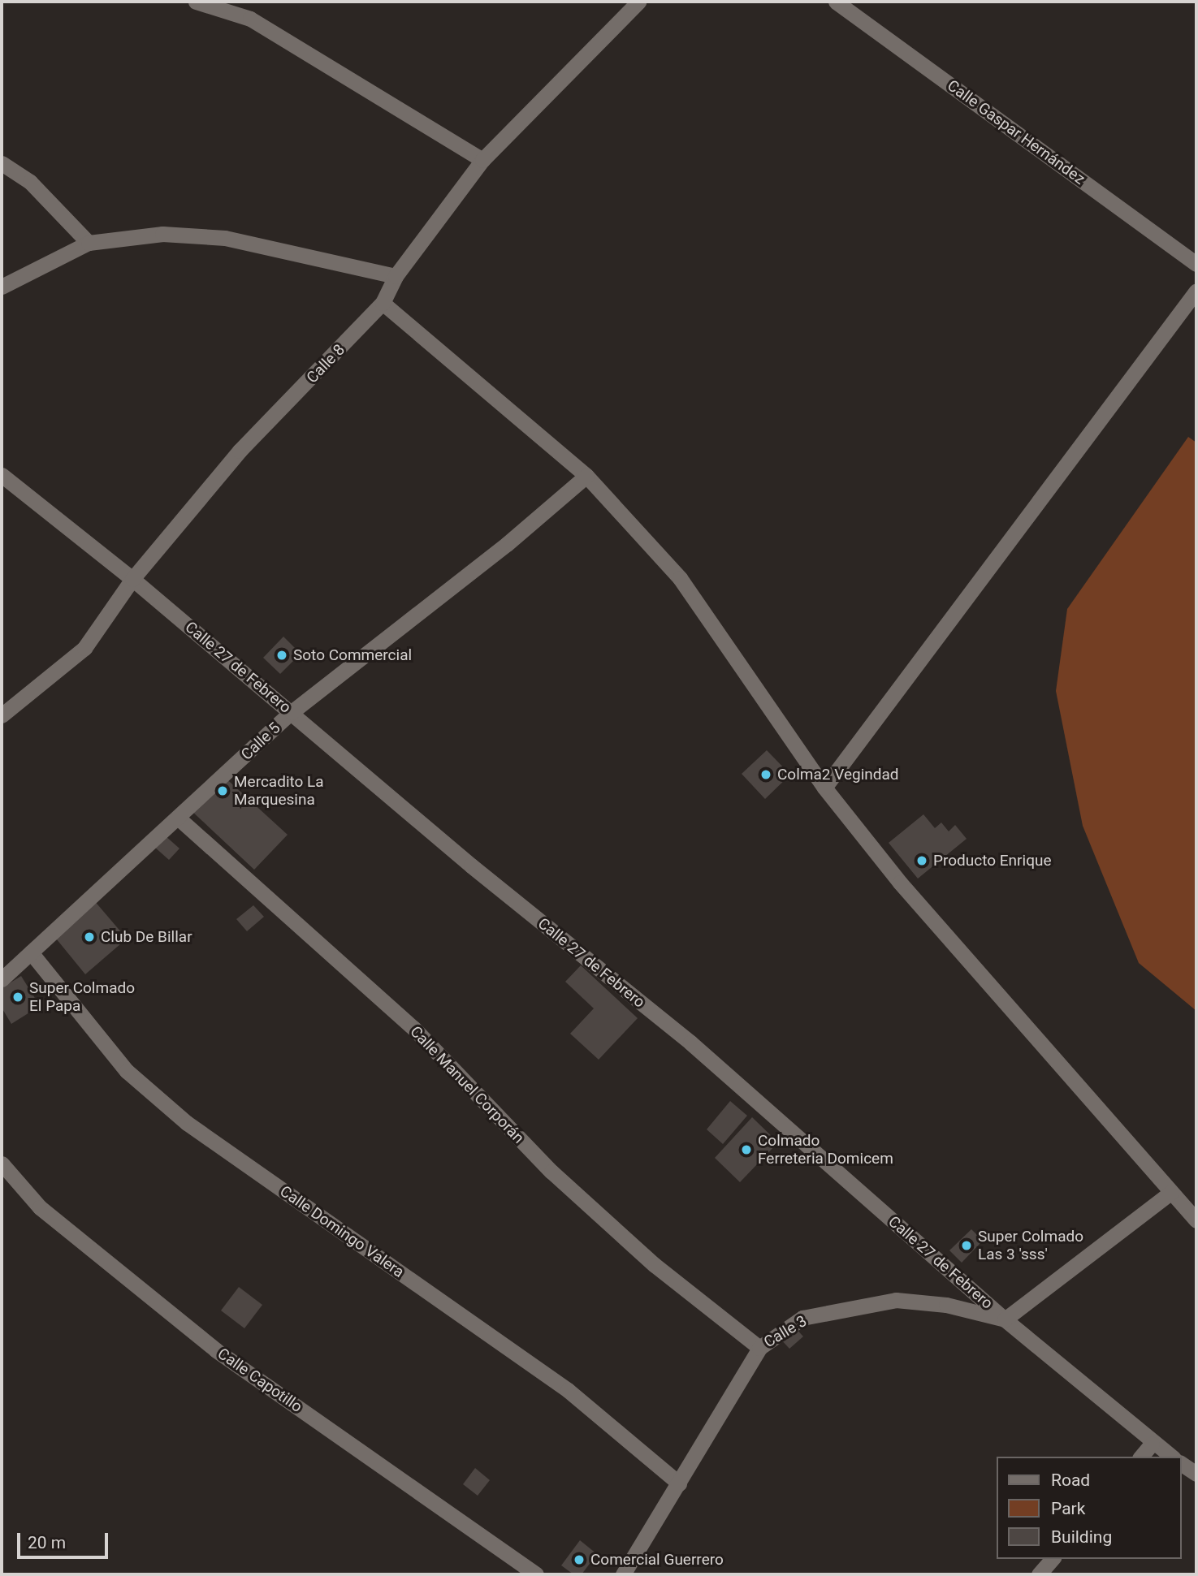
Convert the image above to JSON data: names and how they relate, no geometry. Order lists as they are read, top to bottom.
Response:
{
  "streets": {
    "street": [
      "Calle Gaspar Hernández",
      "Calle 8",
      "Calle 27 de Febrero",
      "Calle 5",
      "Calle Manuel Corporán",
      "Calle Domingo Valera",
      "Calle 3",
      "Calle Capotillo"
    ]
  },
  "crossings": [
    ["Calle 8", "Calle 27 de Febrero"],
    ["Calle 27 de Febrero", "Calle 5"],
    ["Calle 27 de Febrero", "Calle 3"],
    ["Calle 5", "Calle Manuel Corporán"],
    ["Calle 5", "Calle Domingo Valera"],
    ["Calle Manuel Corporán", "Calle 3"],
    ["Calle Domingo Valera", "Calle 3"]
  ],
  "places": [
    "Soto Commercial",
    "Colma2 Vegindad",
    "Mercadito La Marquesina",
    "Producto Enrique",
    "Club De Billar",
    "Super Colmado El Papa",
    "Colmado Ferreteria Domicem",
    "Super Colmado Las 3 'sss'",
    "Comercial Guerrero"
  ],
  "legend": ["Road", "Park", "Building"],
  "scale_bar": "20 m"
}
